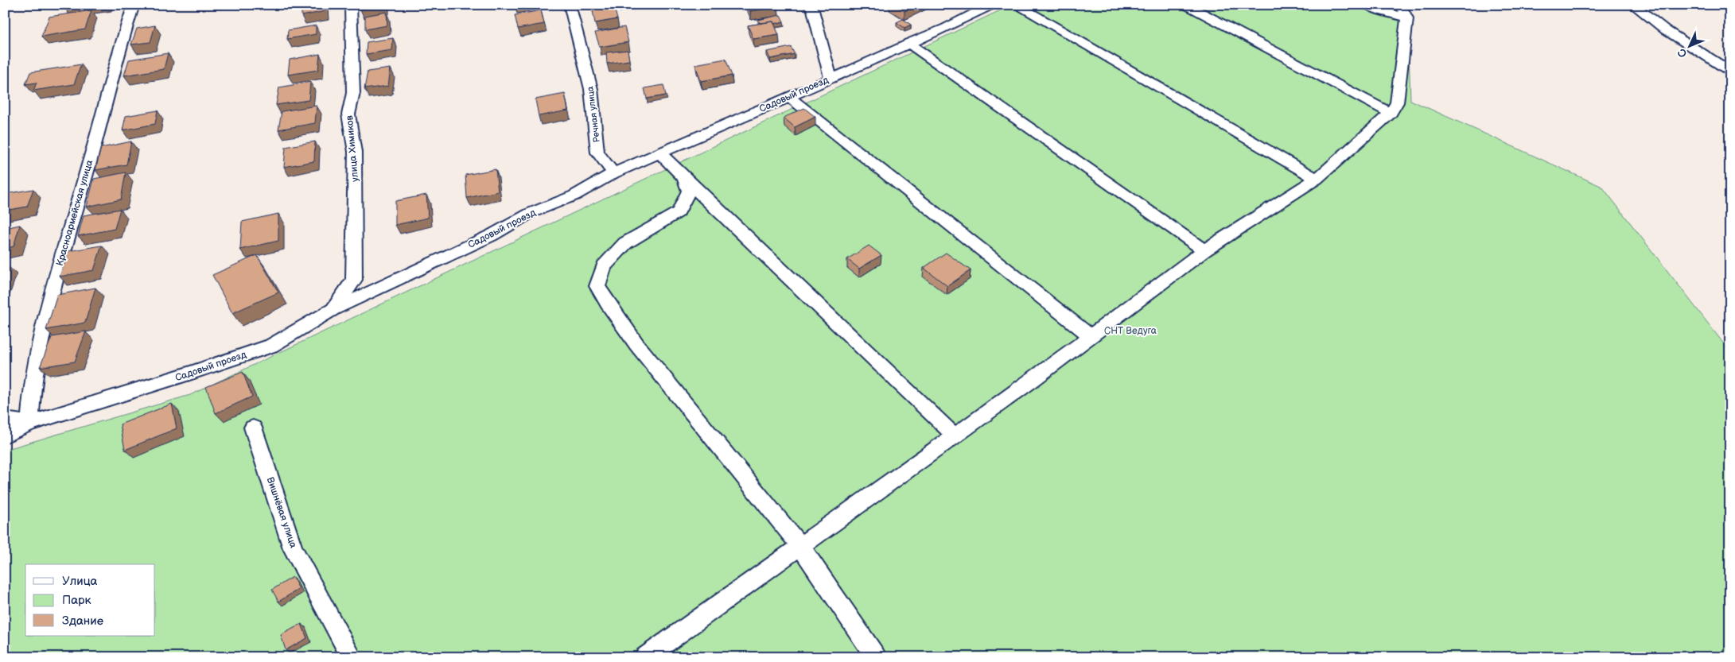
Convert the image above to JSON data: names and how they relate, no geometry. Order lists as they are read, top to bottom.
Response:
{
  "streets": {
    "street": [
      "Садовый проезд",
      "Речная улица",
      "улица Химиков",
      "Красноармейская улица",
      "Вишнёвая улица"
    ]
  },
  "crossings": [
    ["Садовый проезд", "Речная улица"],
    ["Садовый проезд", "улица Химиков"],
    ["Садовый проезд", "Красноармейская улица"]
  ],
  "parks": ["СНТ Ведуга"],
  "legend": ["Улица", "Парк", "Здание"],
  "north": "bottom left"
}
